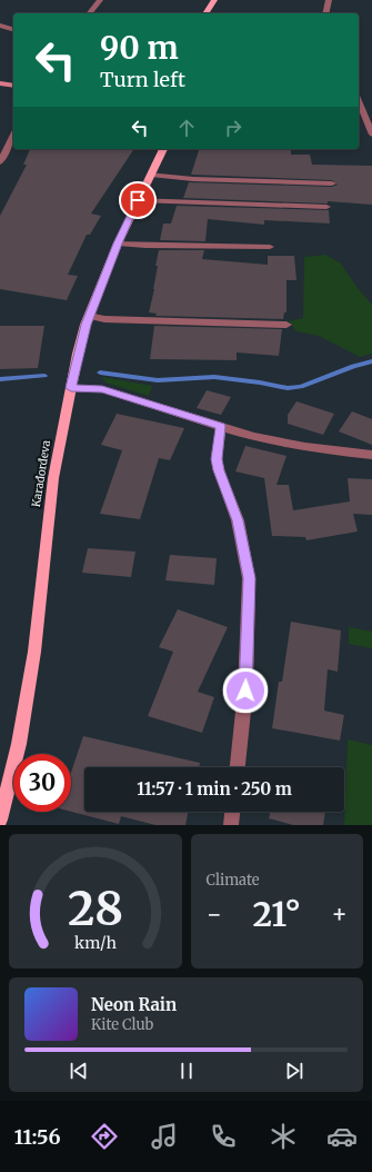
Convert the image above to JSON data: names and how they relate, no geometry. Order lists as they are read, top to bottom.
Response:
{
  "streets": {
    "main road": ["Karađorđeva"]
  },
  "page": {
    "turn": ["90 m", "Turn left"],
    "limit": "30",
    "trip": "11:57 · 1 min · 250 m",
    "tile": "Climate",
    "heat": ["−", "21°", "+"],
    "song": ["Neon Rain", "Kite Club"],
    "tabs": "11:56",
    "gauge": ["28", "km/h"]
  }
}
